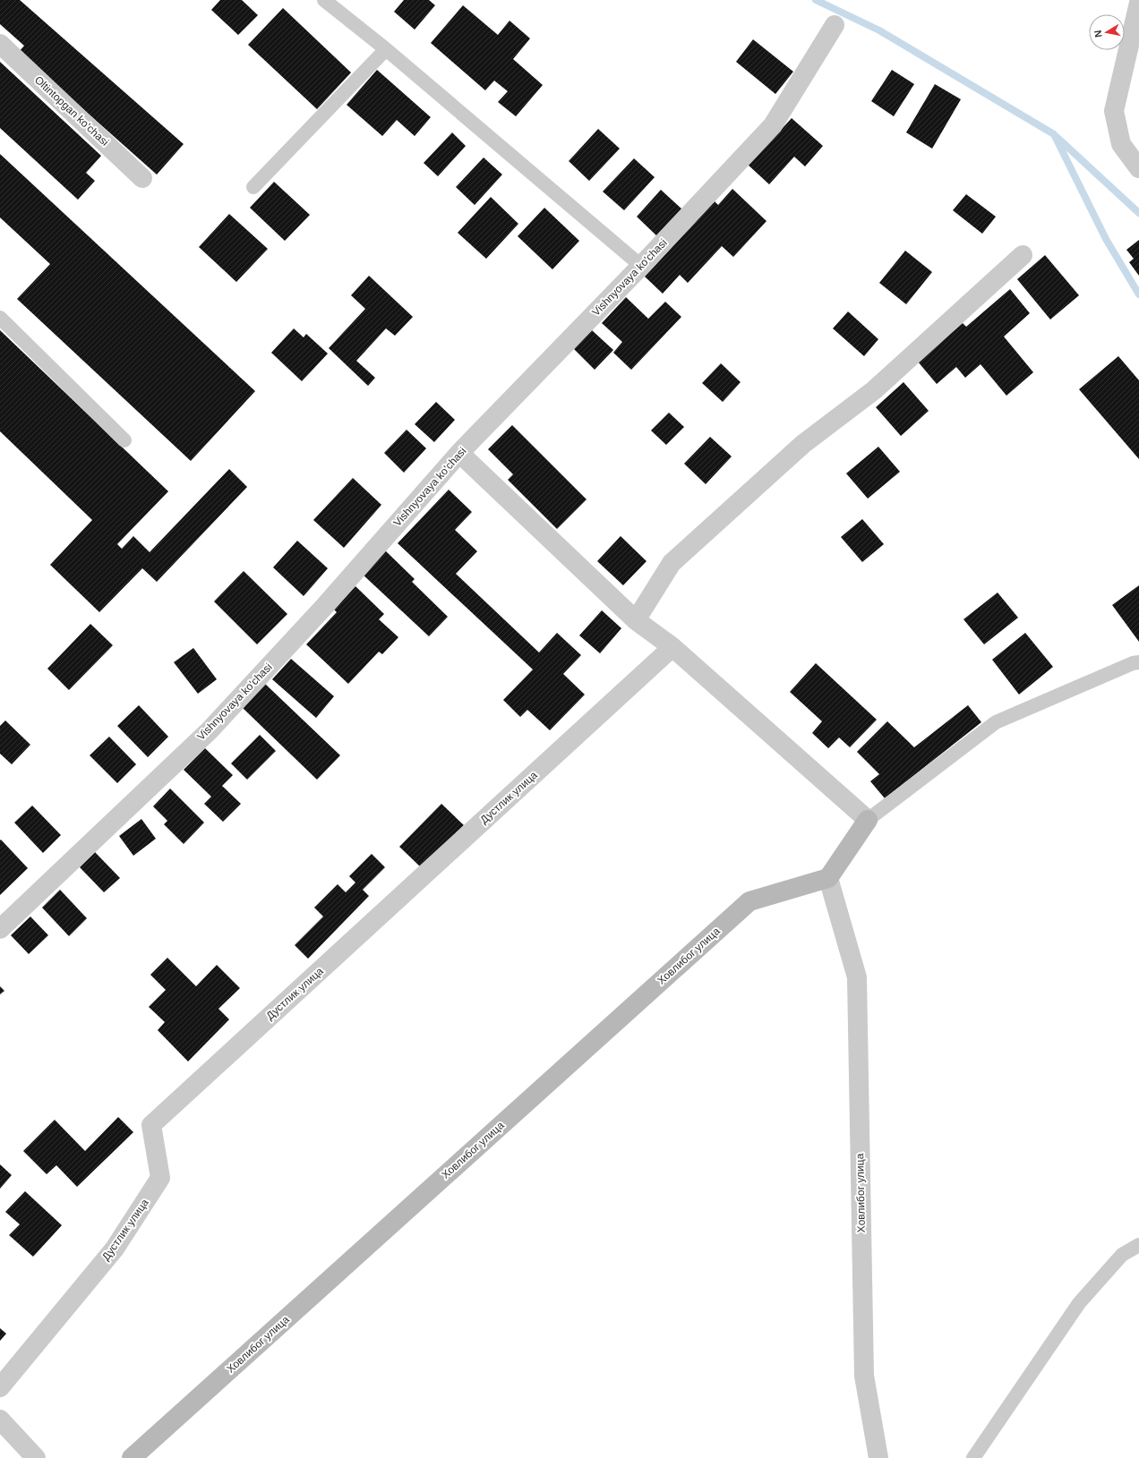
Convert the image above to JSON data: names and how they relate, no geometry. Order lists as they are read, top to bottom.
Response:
{
  "streets": {
    "street": [
      "Oltintopgan ko'chasi",
      "Vishnyovaya ko'chasi",
      "Дустлик улица",
      "Ховлибог улица"
    ]
  },
  "north": "left"
}
